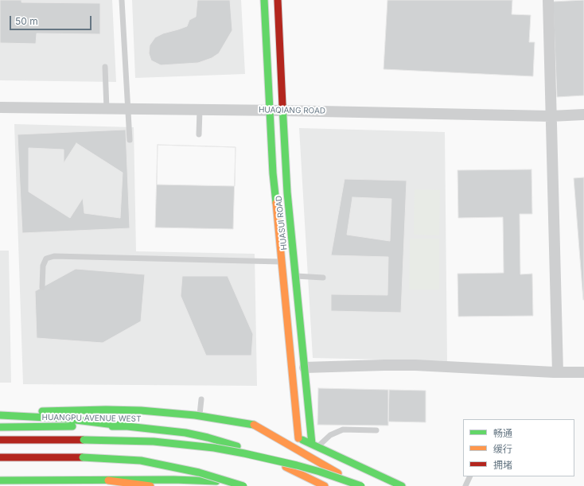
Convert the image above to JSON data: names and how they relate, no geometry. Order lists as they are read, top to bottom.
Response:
{
  "streets": {
    "main road": ["HUASUI ROAD", "HUANGPU AVENUE WEST"],
    "street": ["HUAQIANG ROAD"]
  },
  "crossings": [
    ["HUAQIANG ROAD", "HUASUI ROAD"]
  ],
  "legend": ["畅通", "缓行", "拥堵"],
  "scale_bar": "50 m"
}
